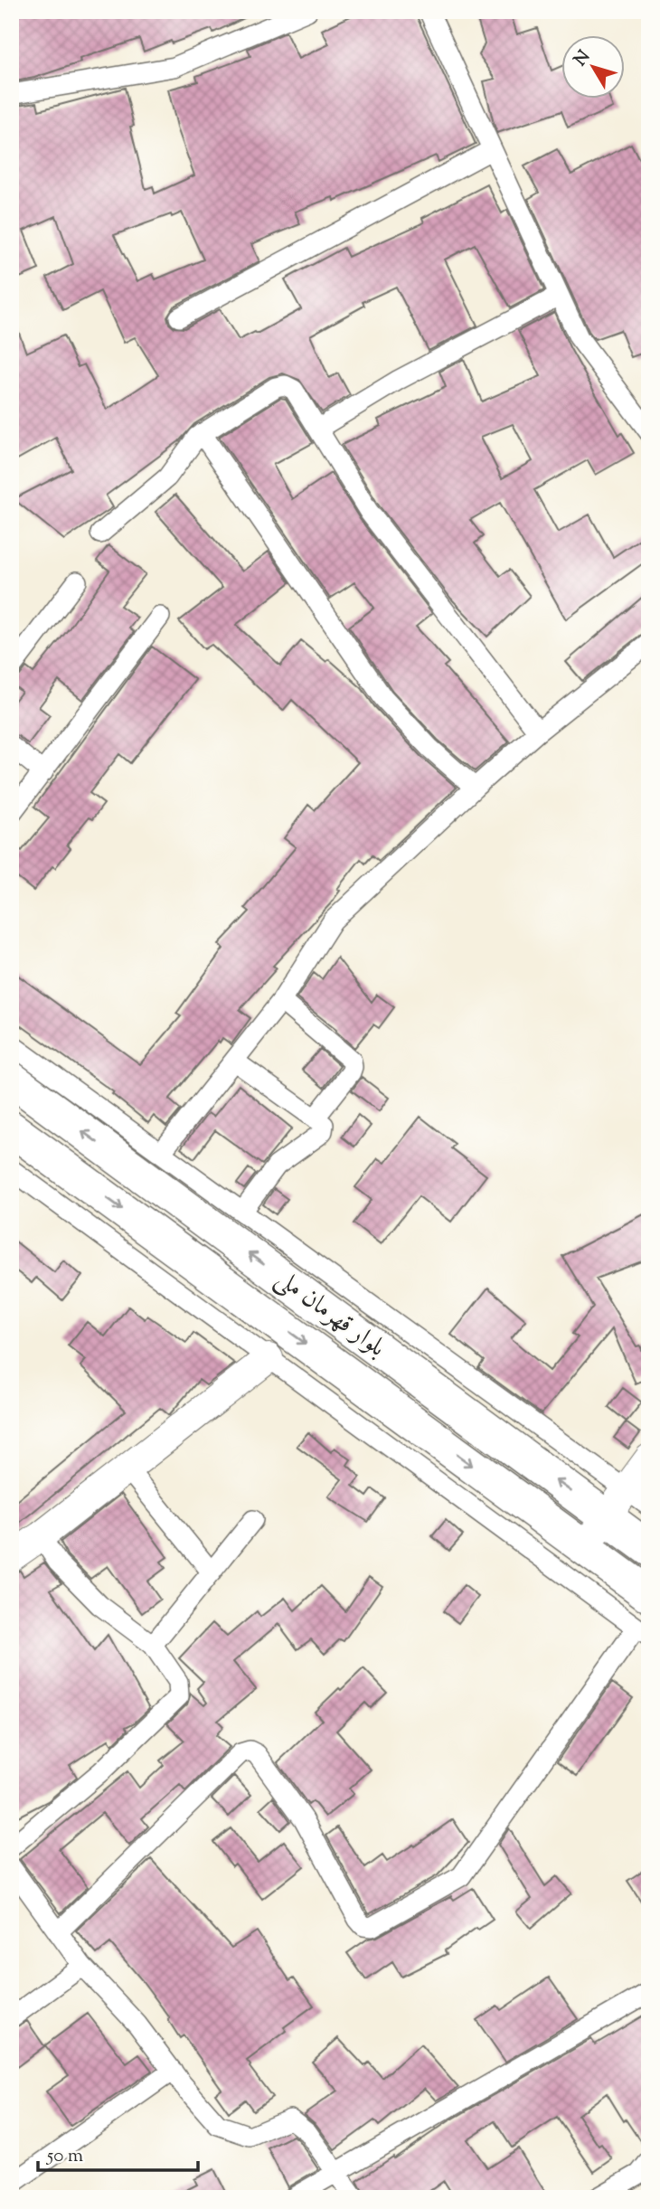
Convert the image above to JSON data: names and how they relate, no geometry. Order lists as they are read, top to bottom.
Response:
{
  "streets": {
    "highway": ["بلوار قهرمان ملی"]
  },
  "scale_bar": "50 m",
  "north": "top left"
}
